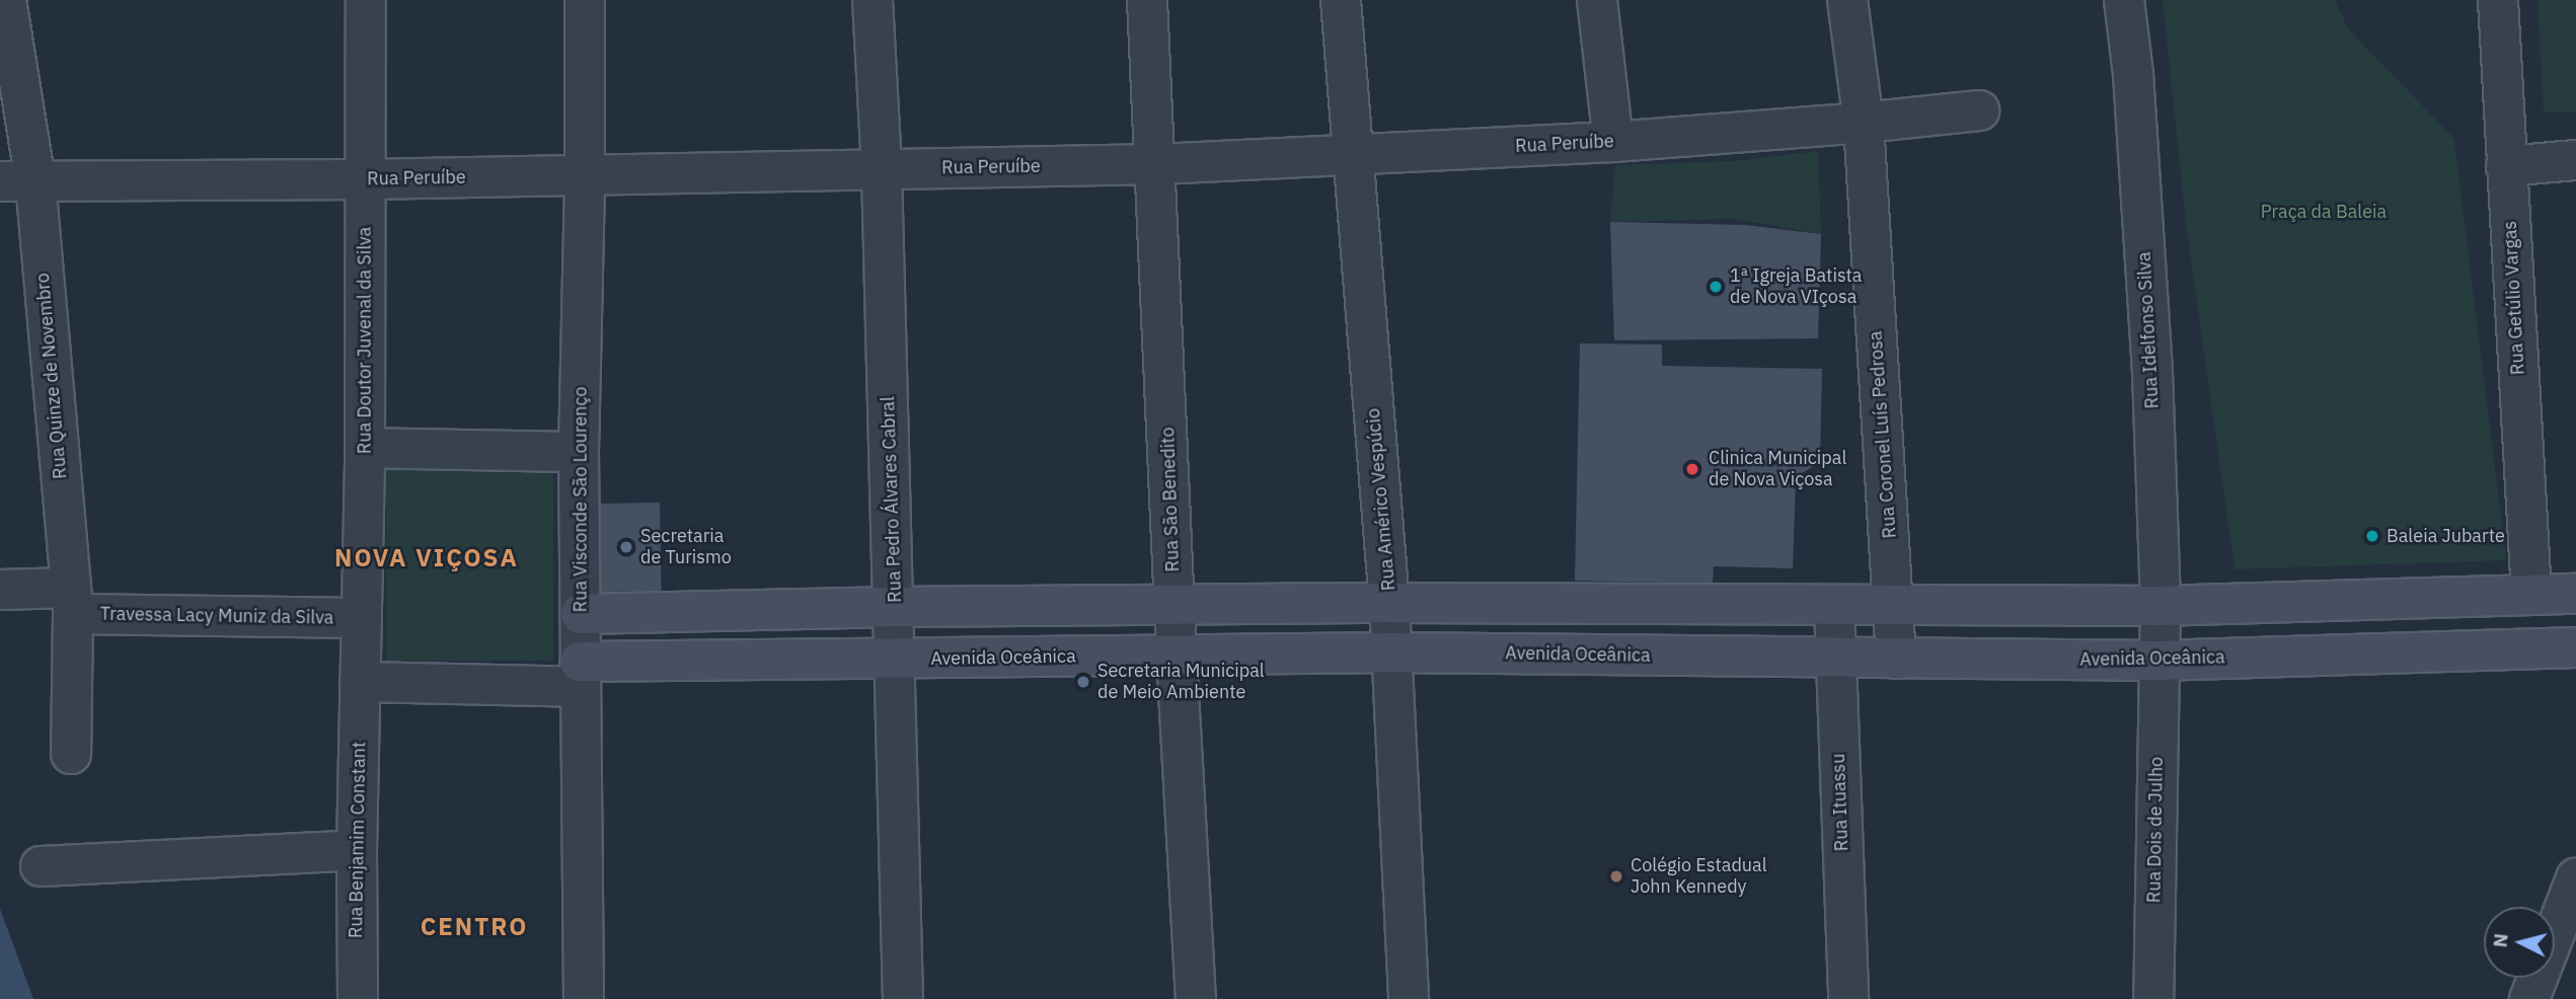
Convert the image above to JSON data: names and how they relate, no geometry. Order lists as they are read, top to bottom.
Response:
{
  "streets": {
    "street": [
      "Rua Peruíbe",
      "Rua Getúlio Vargas",
      "Rua Idelfonso Silva",
      "Rua Doutor Juvenal da Silva",
      "Rua Quinze de Novembro",
      "Rua Coronel Luís Pedrosa",
      "Rua Visconde São Lourenço",
      "Rua Pedro Álvares Cabral",
      "Rua São Benedito",
      "Rua Américo Vespúcio",
      "Travessa Lacy Muniz da Silva",
      "Avenida Oceânica",
      "Rua Ituassu",
      "Rua Dois de Julho",
      "Rua Benjamim Constant"
    ]
  },
  "crossings": [
    ["Rua Peruíbe", "Rua Doutor Juvenal da Silva"],
    ["Rua Peruíbe", "Rua Quinze de Novembro"],
    ["Rua Peruíbe", "Rua Coronel Luís Pedrosa"],
    ["Rua Peruíbe", "Rua Visconde São Lourenço"],
    ["Rua Peruíbe", "Rua Pedro Álvares Cabral"],
    ["Rua Peruíbe", "Rua São Benedito"],
    ["Rua Peruíbe", "Rua Américo Vespúcio"],
    ["Rua Idelfonso Silva", "Avenida Oceânica"],
    ["Rua Idelfonso Silva", "Rua Dois de Julho"],
    ["Rua Doutor Juvenal da Silva", "Travessa Lacy Muniz da Silva"],
    ["Rua Doutor Juvenal da Silva", "Rua Benjamim Constant"],
    ["Rua Quinze de Novembro", "Travessa Lacy Muniz da Silva"],
    ["Rua Coronel Luís Pedrosa", "Avenida Oceânica"],
    ["Rua Visconde São Lourenço", "Avenida Oceânica"],
    ["Rua Pedro Álvares Cabral", "Avenida Oceânica"],
    ["Rua São Benedito", "Avenida Oceânica"],
    ["Rua Américo Vespúcio", "Avenida Oceânica"],
    ["Avenida Oceânica", "Rua Ituassu"],
    ["Avenida Oceânica", "Rua Dois de Julho"]
  ],
  "districts": ["NOVA VIÇOSA", "CENTRO"],
  "parks": ["Praça da Baleia"],
  "places": [
    "1ª Igreja Batista de Nova VIçosa",
    "Clinica Municipal de Nova Viçosa",
    "Baleia Jubarte",
    "Secretaria de Turismo",
    "Secretaria Municipal de Meio Ambiente",
    "Colégio Estadual John Kennedy"
  ],
  "north": "left"
}
